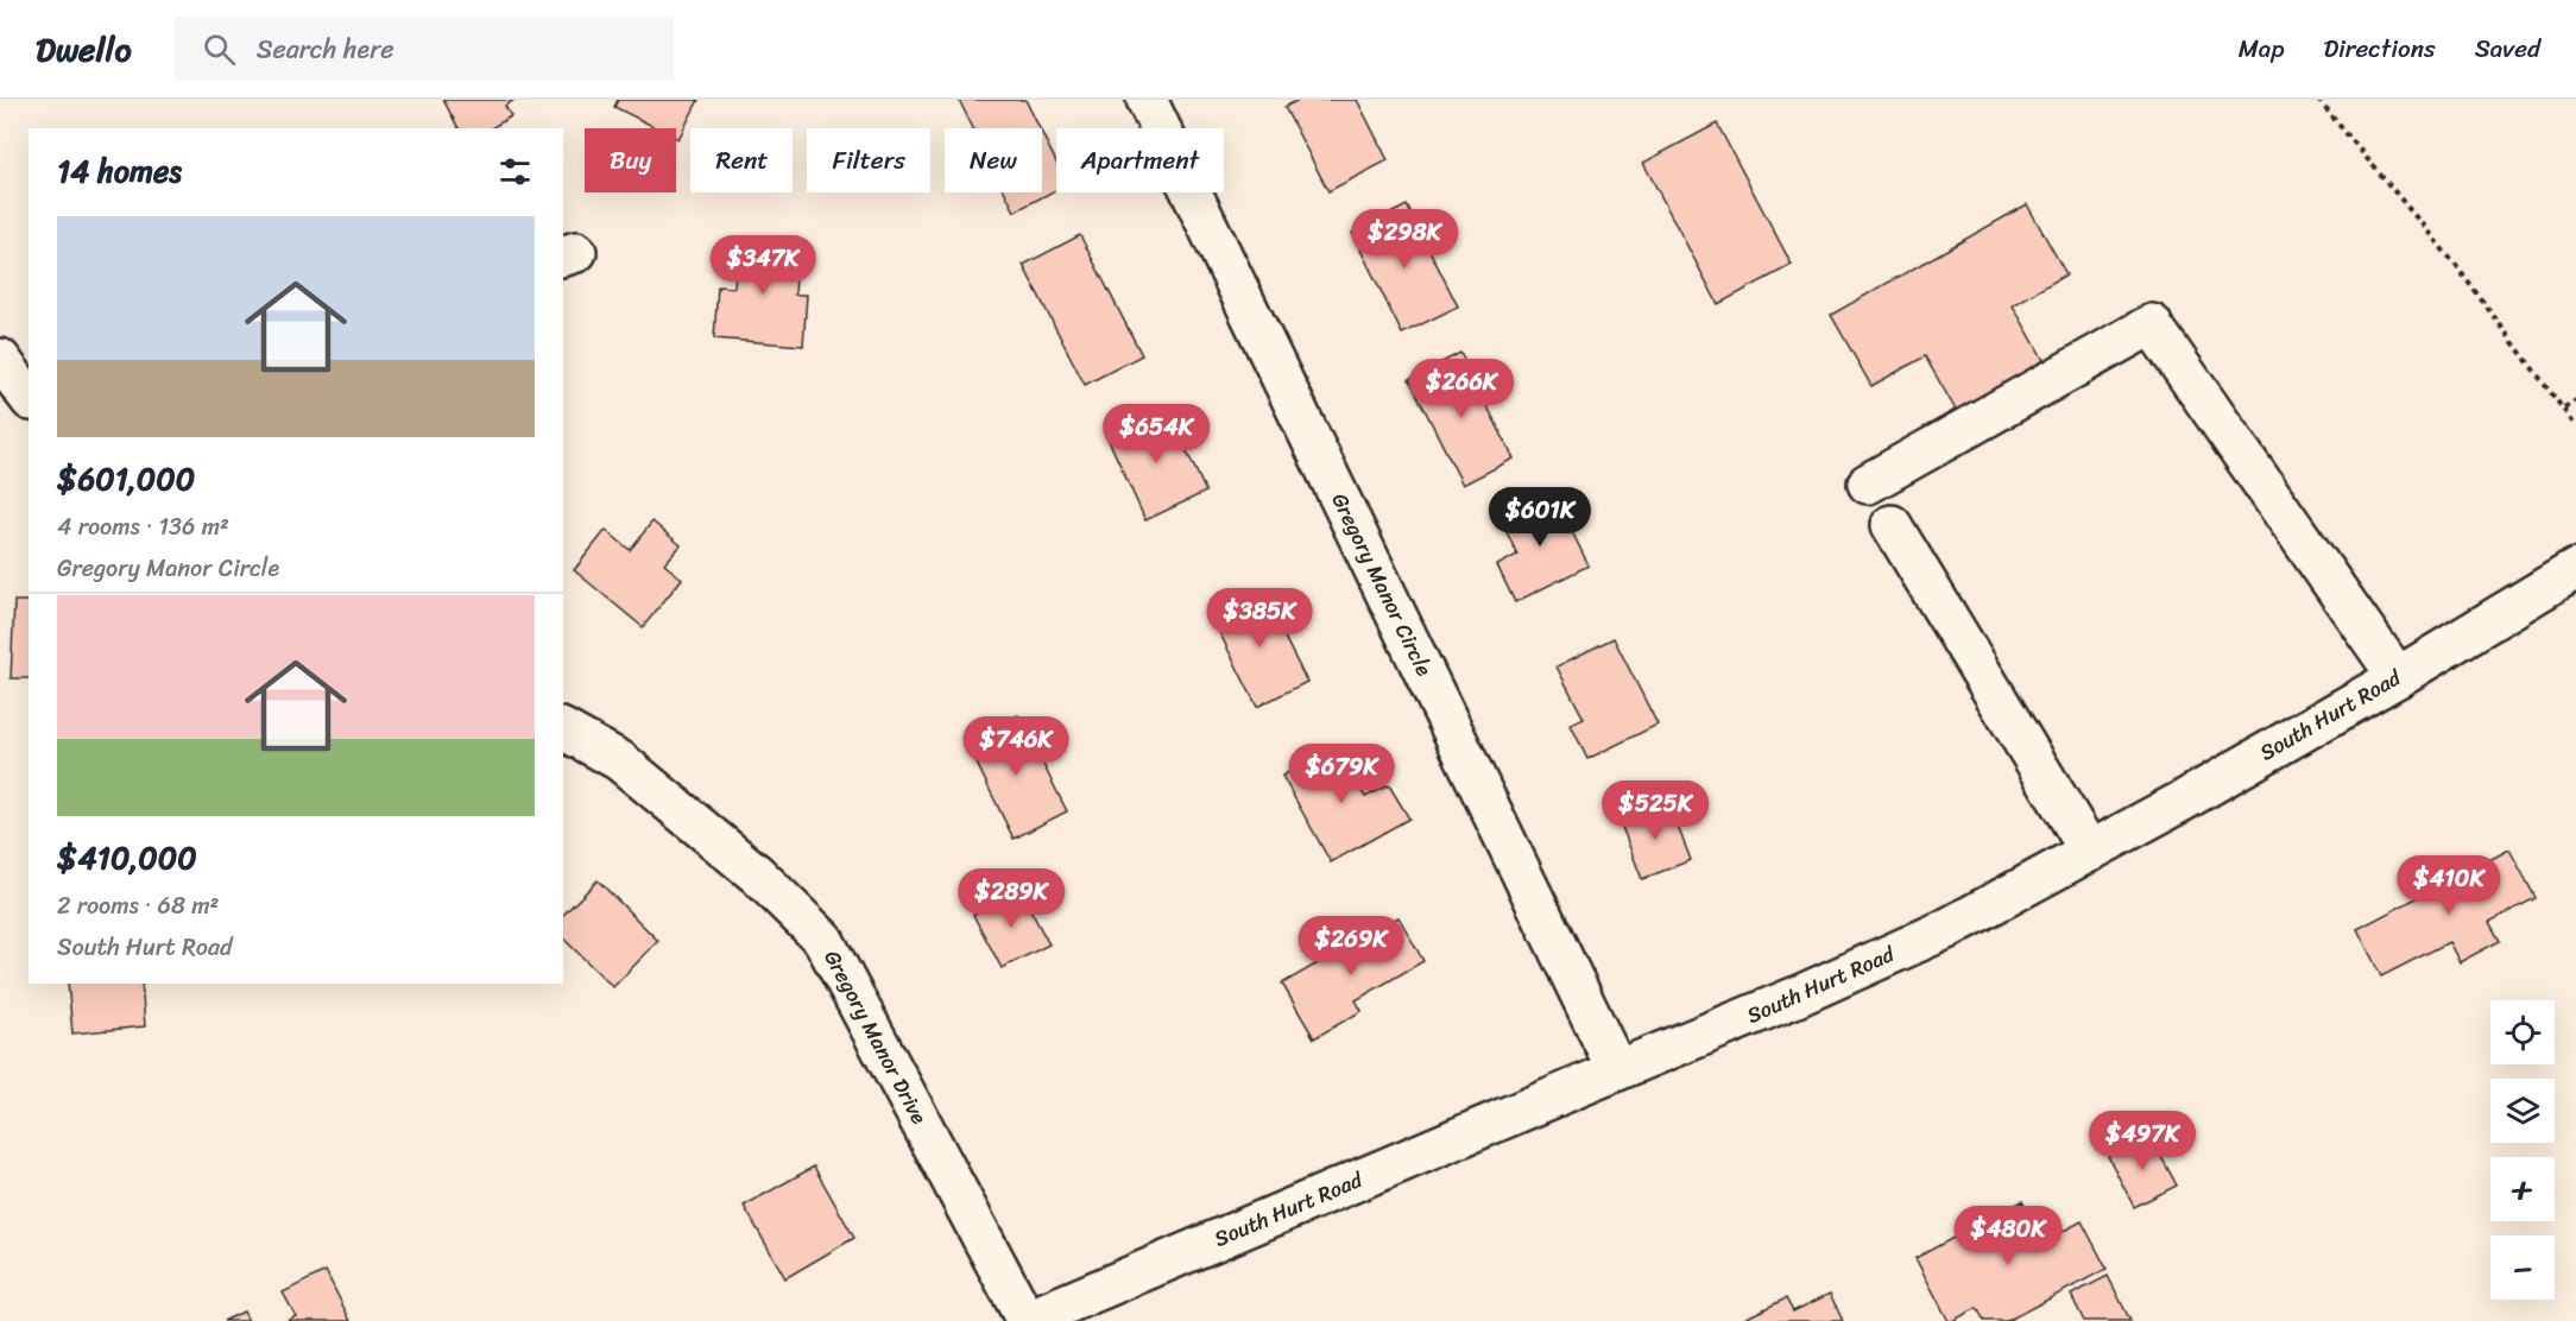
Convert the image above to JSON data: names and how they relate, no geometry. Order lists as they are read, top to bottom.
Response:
{
  "streets": {
    "street": ["Gregory Manor Circle", "South Hurt Road", "Gregory Manor Drive"]
  },
  "crossings": [
    ["Gregory Manor Circle", "South Hurt Road"],
    ["South Hurt Road", "Gregory Manor Drive"]
  ],
  "page": {
    "header": "Dwello",
    "search": "Search here",
    "nav": ["Map", "Directions", "Saved"],
    "chip": [
      "Buy",
      "Rent",
      "Filters",
      "New",
      "Apartment"
    ],
    "heading": "14 homes",
    "price": [
      "$298K",
      "$347K",
      "$266K",
      "$654K",
      "$601K",
      "$385K",
      "$746K",
      "$679K",
      "$525K",
      "$410K",
      "$289K",
      "$269K",
      "$497K",
      "$480K"
    ],
    "list": [
      {
        "name": "$601,000",
        "note": "4 rooms · 136 m² · Gregory Manor Circle"
      },
      {
        "name": "$410,000",
        "note": "2 rooms · 68 m² · South Hurt Road"
      }
    ],
    "map_buttons": ["+", "−"]
  }
}
